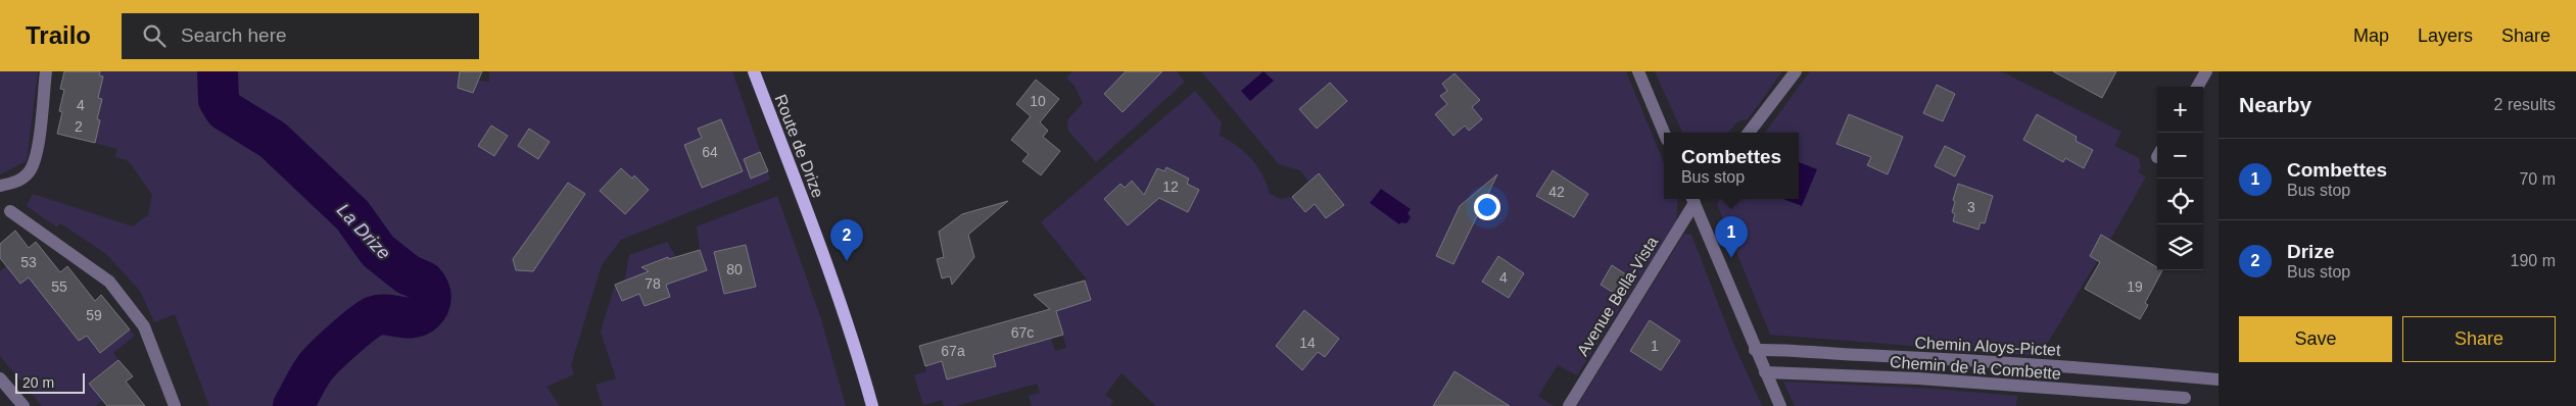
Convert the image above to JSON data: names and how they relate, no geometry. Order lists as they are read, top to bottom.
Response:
{
  "streets": {
    "main road": ["Route de Drize"],
    "street": ["Avenue Bella-Vista", "Chemin Aloys-Pictet", "Chemin de la Combette"]
  },
  "water": ["La Drize"],
  "house_numbers": [
    "10",
    "4",
    "2",
    "64",
    "12",
    "42",
    "3",
    "53",
    "80",
    "4",
    "78",
    "55",
    "19",
    "59",
    "67c",
    "14",
    "1",
    "67a"
  ],
  "scale_bar": "20 m",
  "page": {
    "header": "Trailo",
    "search": "Search here",
    "nav": ["Map", "Layers", "Share"],
    "heading": ["Nearby", "2 results"],
    "map_buttons": ["+", "−"],
    "popup": ["Combettes", "Bus stop"],
    "list": [
      {
        "mark": "1",
        "name": "Combettes",
        "note": "Bus stop",
        "value": "70 m"
      },
      {
        "mark": "2",
        "name": "Drize",
        "note": "Bus stop",
        "value": "190 m"
      }
    ],
    "pins": ["1", "2"],
    "buttons": ["Save", "Share"],
    "scale": "20 m"
  }
}
